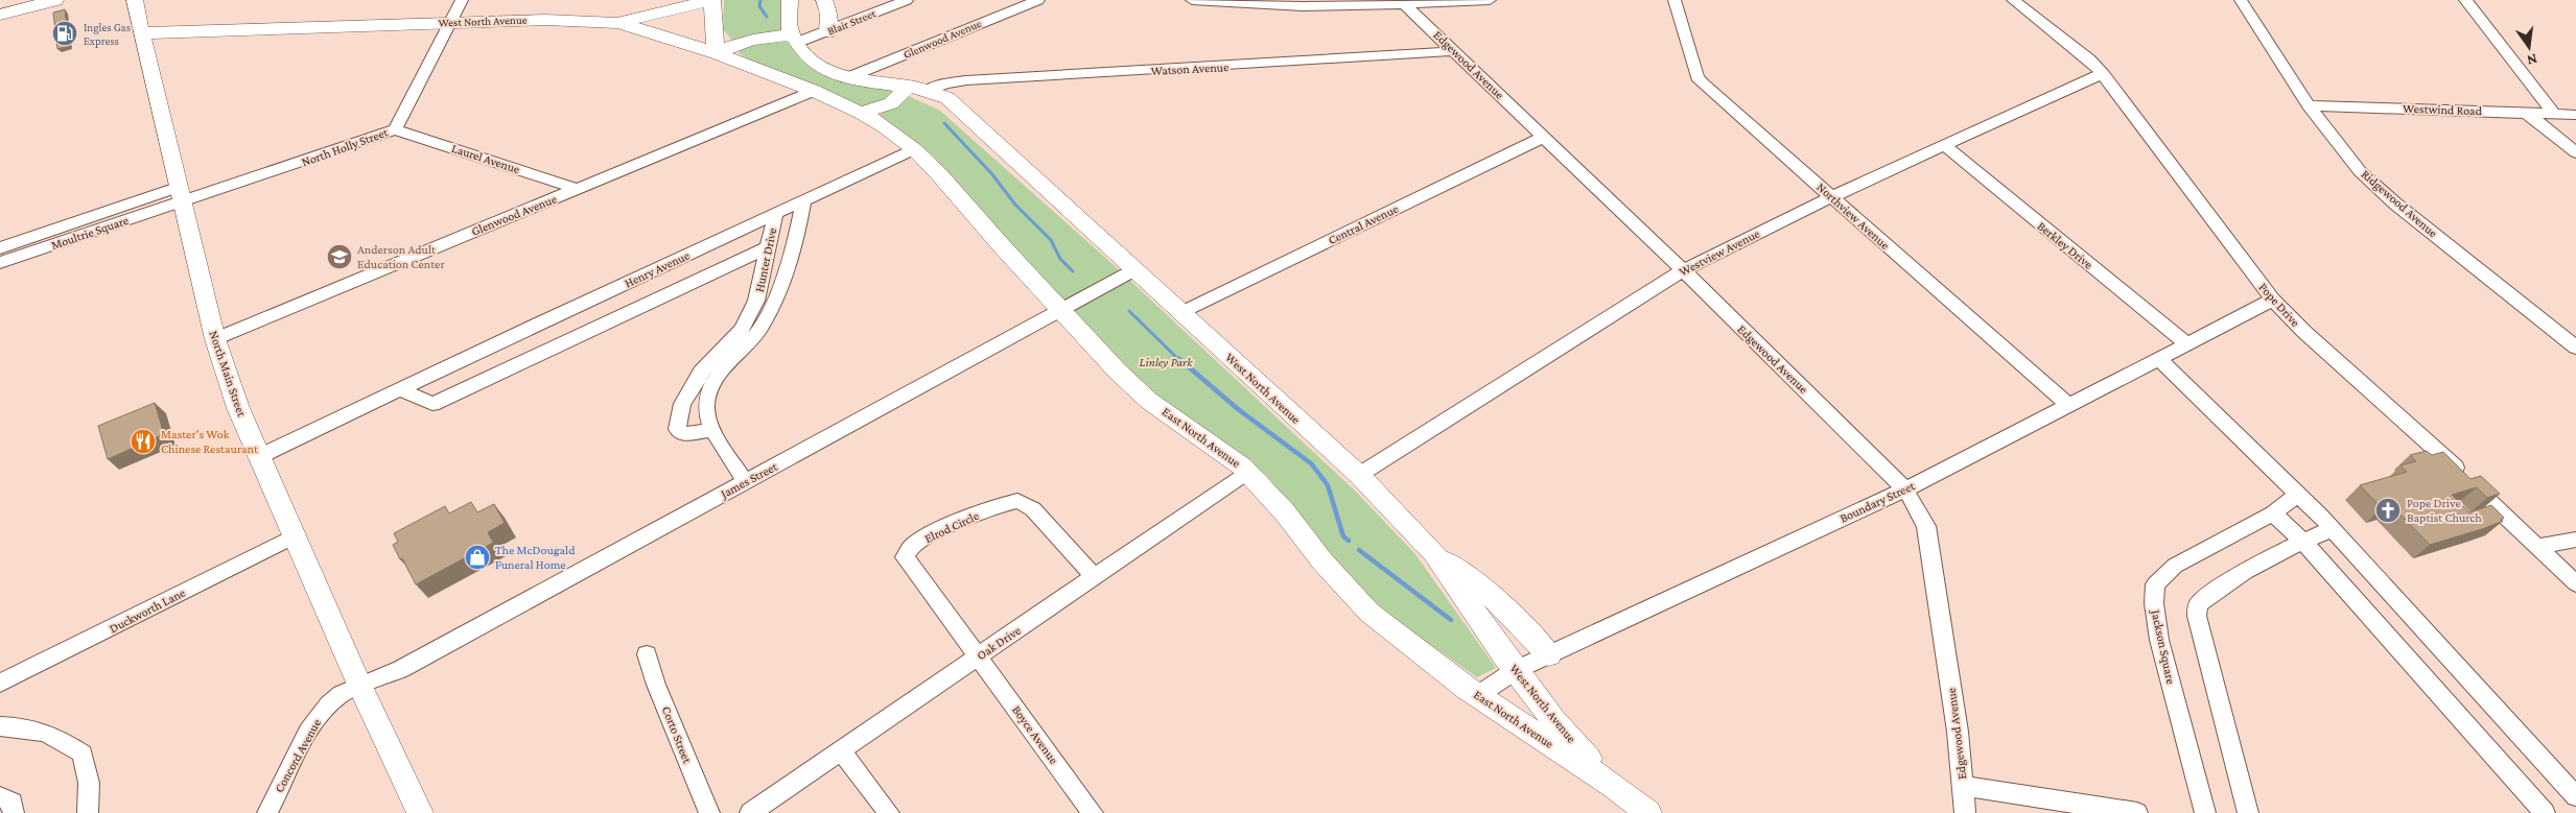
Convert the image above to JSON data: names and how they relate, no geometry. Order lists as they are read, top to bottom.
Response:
{
  "streets": {
    "main road": ["West North Avenue", "North Main Street", "East North Avenue"],
    "street": [
      "Blair Street",
      "Glenwood Avenue",
      "Edgewood Avenue",
      "Watson Avenue",
      "Westwind Road",
      "North Holly Street",
      "Laurel Avenue",
      "Ridgewood Avenue",
      "Northview Avenue",
      "Central Avenue",
      "Moultrie Square",
      "Berkley Drive",
      "Westview Avenue",
      "Hunter Drive",
      "Henry Avenue",
      "Pope Drive",
      "James Street",
      "Boundary Street",
      "Elrod Circle",
      "Duckworth Lane",
      "Oak Drive",
      "Jackson Square",
      "Corto Street",
      "Boyce Avenue",
      "Concord Avenue"
    ]
  },
  "crossings": [
    ["West North Avenue", "Blair Street"],
    ["West North Avenue", "Glenwood Avenue"],
    ["West North Avenue", "Watson Avenue"],
    ["West North Avenue", "North Holly Street"],
    ["West North Avenue", "Central Avenue"],
    ["West North Avenue", "Westview Avenue"],
    ["West North Avenue", "North Main Street"],
    ["West North Avenue", "East North Avenue"],
    ["West North Avenue", "James Street"],
    ["West North Avenue", "Boundary Street"],
    ["Glenwood Avenue", "Laurel Avenue"],
    ["Glenwood Avenue", "North Main Street"],
    ["Glenwood Avenue", "East North Avenue"],
    ["Edgewood Avenue", "Watson Avenue"],
    ["Edgewood Avenue", "Central Avenue"],
    ["Edgewood Avenue", "Westview Avenue"],
    ["Edgewood Avenue", "Boundary Street"],
    ["Westwind Road", "Ridgewood Avenue"],
    ["North Holly Street", "Laurel Avenue"],
    ["North Holly Street", "Moultrie Square"],
    ["North Holly Street", "North Main Street"],
    ["Northview Avenue", "Westview Avenue"],
    ["Northview Avenue", "Boundary Street"],
    ["Moultrie Square", "North Main Street"],
    ["Berkley Drive", "Westview Avenue"],
    ["Berkley Drive", "Boundary Street"],
    ["Westview Avenue", "Pope Drive"],
    ["Hunter Drive", "Henry Avenue"],
    ["Hunter Drive", "James Street"],
    ["Henry Avenue", "North Main Street"],
    ["Henry Avenue", "East North Avenue"],
    ["Pope Drive", "Boundary Street"],
    ["North Main Street", "James Street"],
    ["North Main Street", "Duckworth Lane"],
    ["North Main Street", "Concord Avenue"],
    ["East North Avenue", "James Street"],
    ["East North Avenue", "Boundary Street"],
    ["East North Avenue", "Oak Drive"],
    ["James Street", "Concord Avenue"],
    ["Elrod Circle", "Oak Drive"],
    ["Elrod Circle", "Boyce Avenue"],
    ["Oak Drive", "Boyce Avenue"]
  ],
  "parks": ["Linley Park"],
  "places": {
    "fuel station": ["Ingles Gas Express"],
    "school or university": ["Anderson Adult Education Center"],
    "restaurant": ["Master's Wok Chinese Restaurant"],
    "church": ["Pope Drive Baptist Church"],
    "shop": ["The McDougald Funeral Home"]
  },
  "north": "bottom"
}
